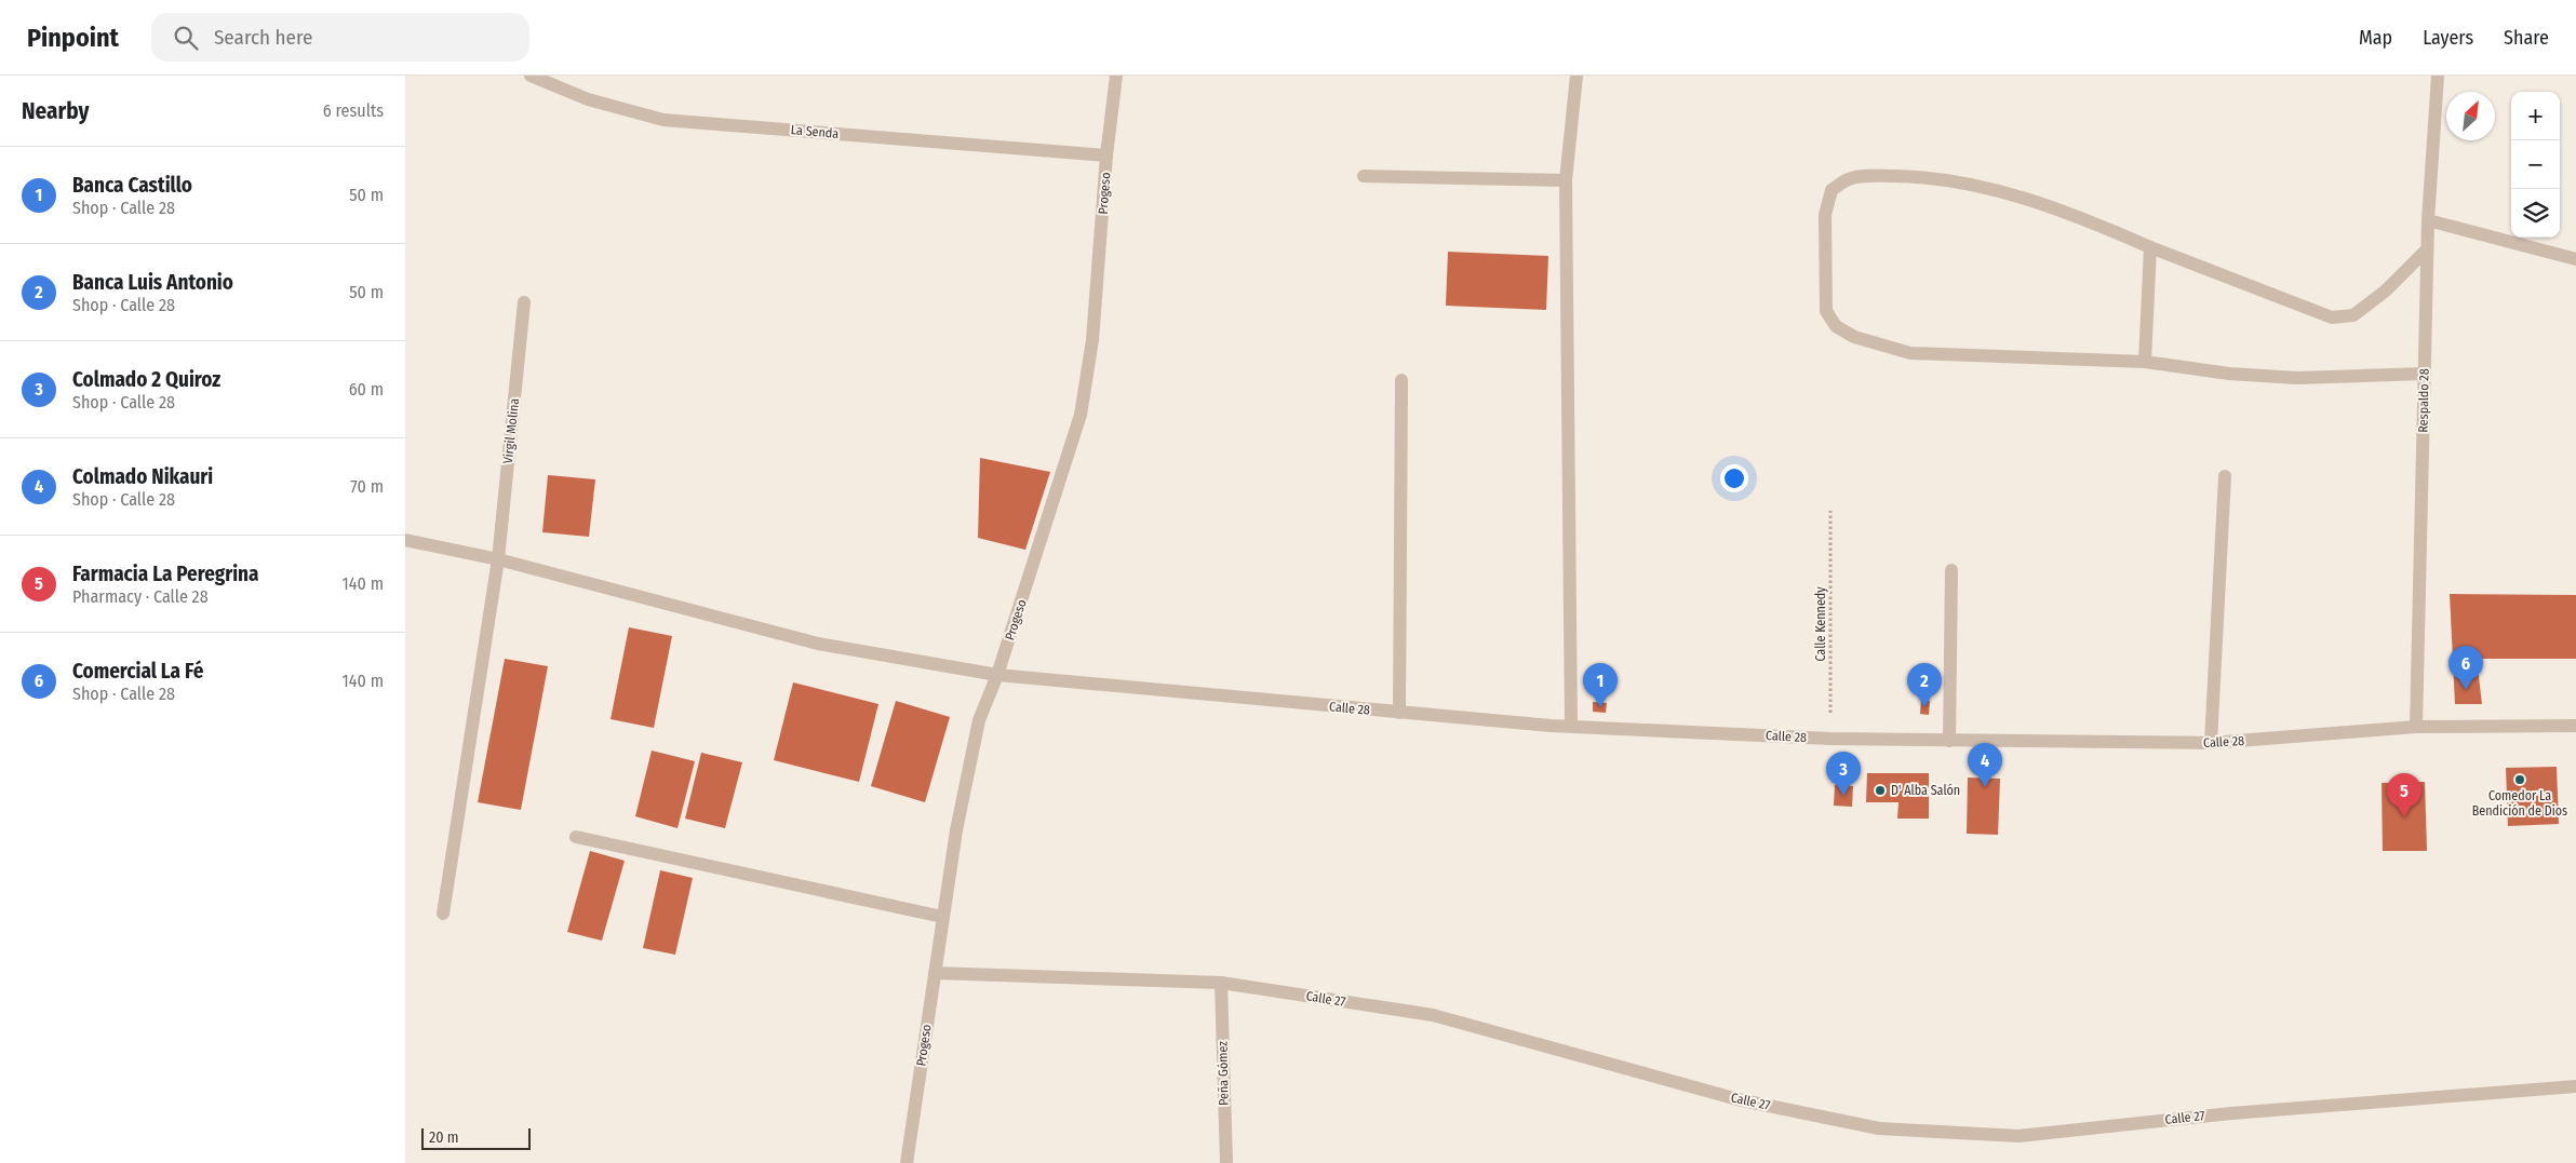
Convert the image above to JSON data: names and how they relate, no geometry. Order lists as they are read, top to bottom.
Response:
{
  "streets": {
    "street": [
      "La Senda",
      "Progeso",
      "Respaldo 28",
      "Virgil Molina",
      "Calle 28",
      "Calle 27",
      "Peña Gómez"
    ],
    "path": ["Calle Kennedy"]
  },
  "crossings": [
    ["La Senda", "Progeso"],
    ["Progeso", "Calle 28"],
    ["Progeso", "Calle 27"],
    ["Respaldo 28", "Calle 28"],
    ["Virgil Molina", "Calle 28"],
    ["Calle Kennedy", "Calle 28"],
    ["Calle 27", "Peña Gómez"]
  ],
  "places": ["Comedor La Bendición de Dios", "D' Alba Salón"],
  "scale_bar": "20 m",
  "north": "top right",
  "page": {
    "header": "Pinpoint",
    "search": "Search here",
    "nav": ["Map", "Layers", "Share"],
    "heading": ["Nearby", "6 results"],
    "map_buttons": ["+", "−"],
    "list": [
      {
        "mark": "1",
        "name": "Banca Castillo",
        "note": "Shop · Calle 28",
        "value": "50 m"
      },
      {
        "mark": "2",
        "name": "Banca Luis Antonio",
        "note": "Shop · Calle 28",
        "value": "50 m"
      },
      {
        "mark": "3",
        "name": "Colmado 2 Quiroz",
        "note": "Shop · Calle 28",
        "value": "60 m"
      },
      {
        "mark": "4",
        "name": "Colmado Nikauri",
        "note": "Shop · Calle 28",
        "value": "70 m"
      },
      {
        "mark": "5",
        "name": "Farmacia La Peregrina",
        "note": "Pharmacy · Calle 28",
        "value": "140 m"
      },
      {
        "mark": "6",
        "name": "Comercial La Fé",
        "note": "Shop · Calle 28",
        "value": "140 m"
      }
    ],
    "pins": [
      "6",
      "1",
      "2",
      "4",
      "3",
      "5"
    ],
    "scale": "20 m"
  }
}
